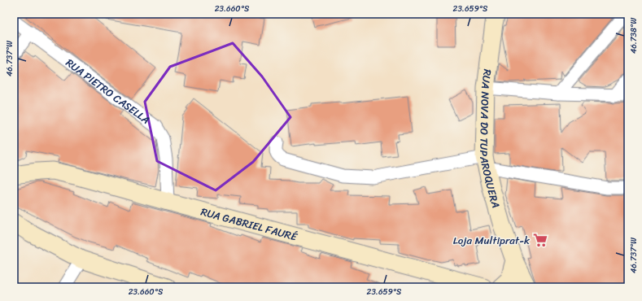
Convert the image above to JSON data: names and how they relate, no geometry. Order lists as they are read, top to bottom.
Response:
{
  "streets": {
    "main road": ["RUA NOVA DO TUPAROQUERA", "RUA GABRIEL FAURÉ"],
    "street": ["RUA PIETRO CASELLA"]
  },
  "crossings": [
    ["RUA PIETRO CASELLA", "RUA GABRIEL FAURÉ"]
  ],
  "places": {
    "supermarket": ["Loja Multiprat-k"]
  },
  "coordinates": [
    "23.660°S",
    "23.659°S",
    "46.738°W",
    "46.737°W"
  ]
}
